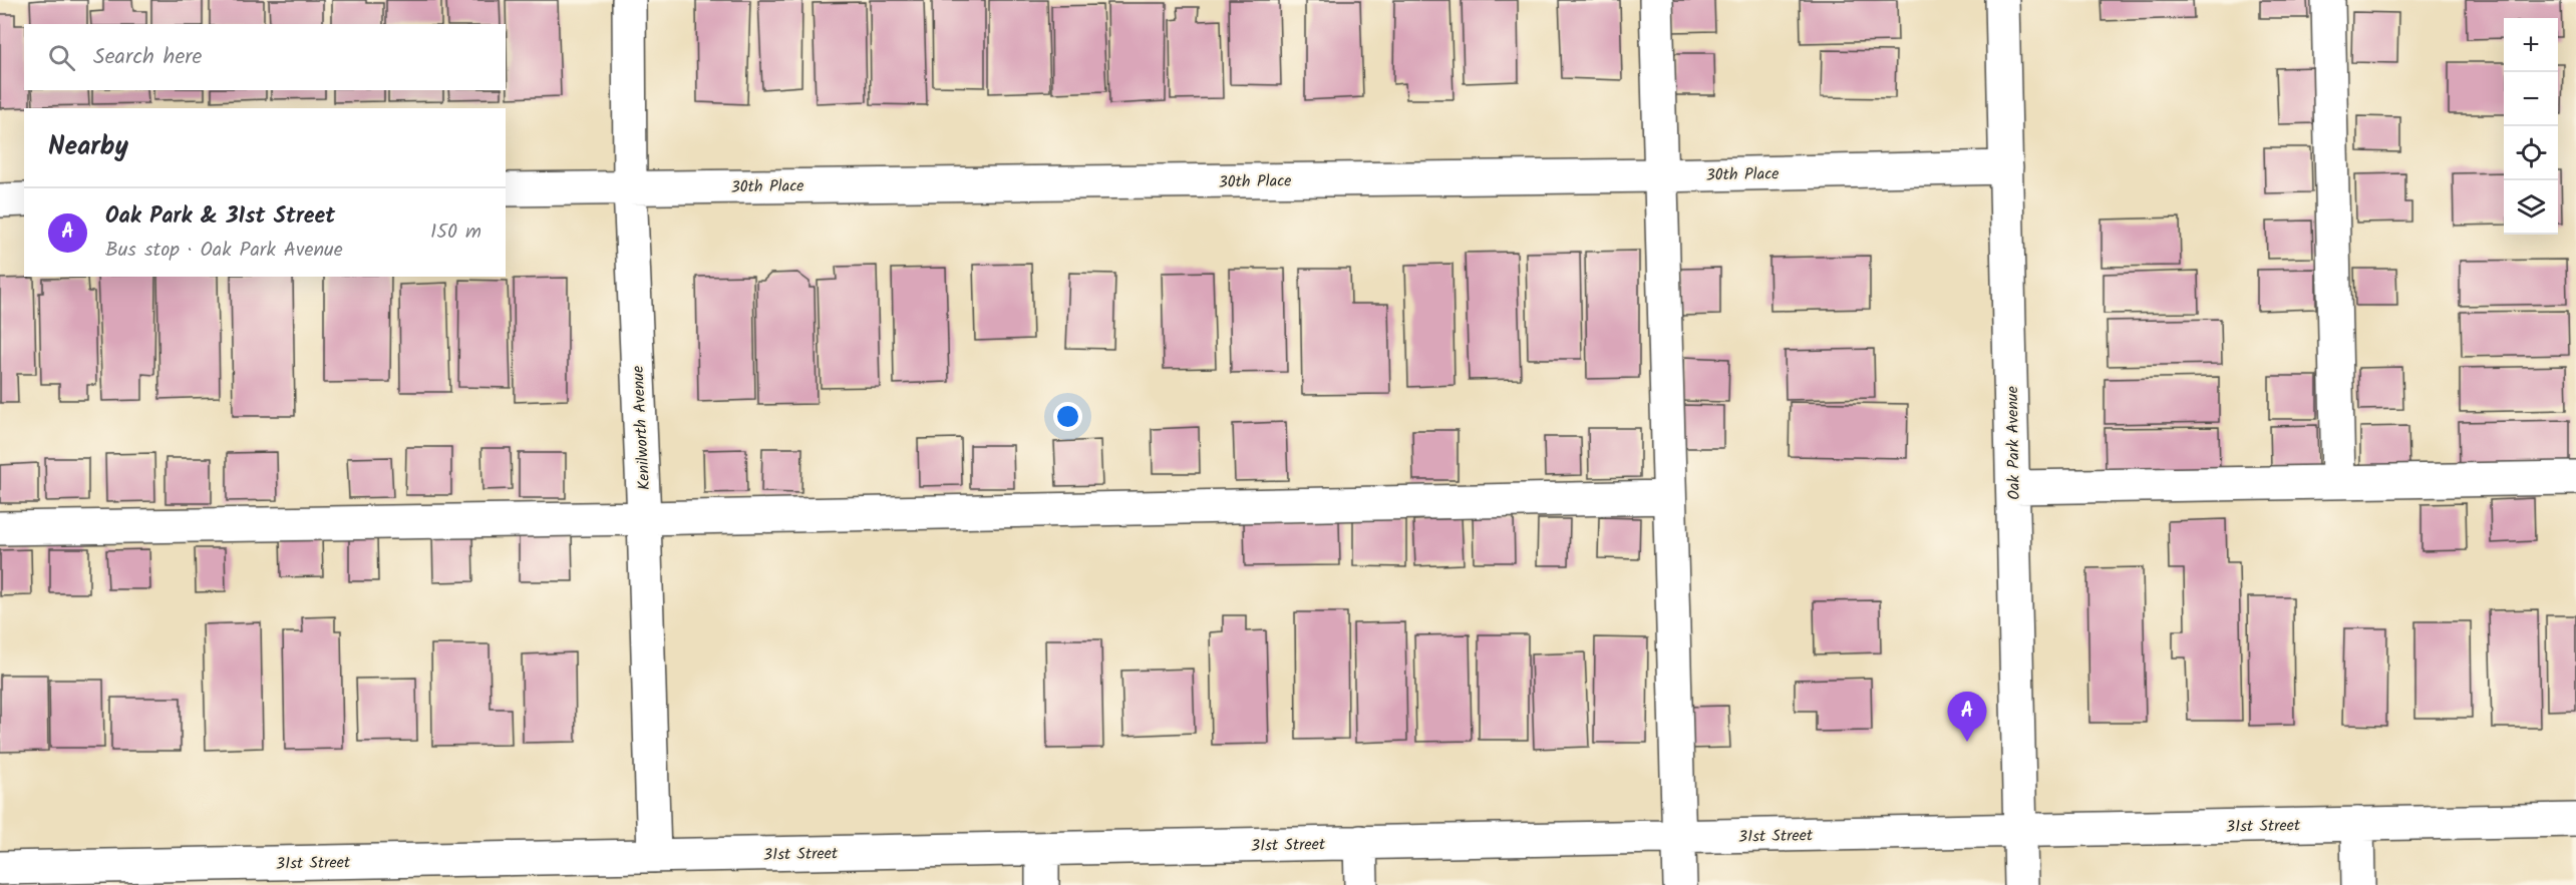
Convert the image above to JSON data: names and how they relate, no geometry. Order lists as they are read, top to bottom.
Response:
{
  "streets": {
    "street": [
      "30th Place",
      "Kenilworth Avenue",
      "Oak Park Avenue",
      "31st Street"
    ]
  },
  "crossings": [
    ["30th Place", "Kenilworth Avenue"],
    ["30th Place", "Oak Park Avenue"],
    ["Kenilworth Avenue", "31st Street"],
    ["Oak Park Avenue", "31st Street"]
  ],
  "page": {
    "map_buttons": ["+", "−"],
    "search": "Search here",
    "heading": "Nearby",
    "list": [
      {
        "mark": "A",
        "name": "Oak Park & 31st Street",
        "note": "Bus stop · Oak Park Avenue",
        "value": "150 m"
      }
    ],
    "pins": "A"
  }
}
